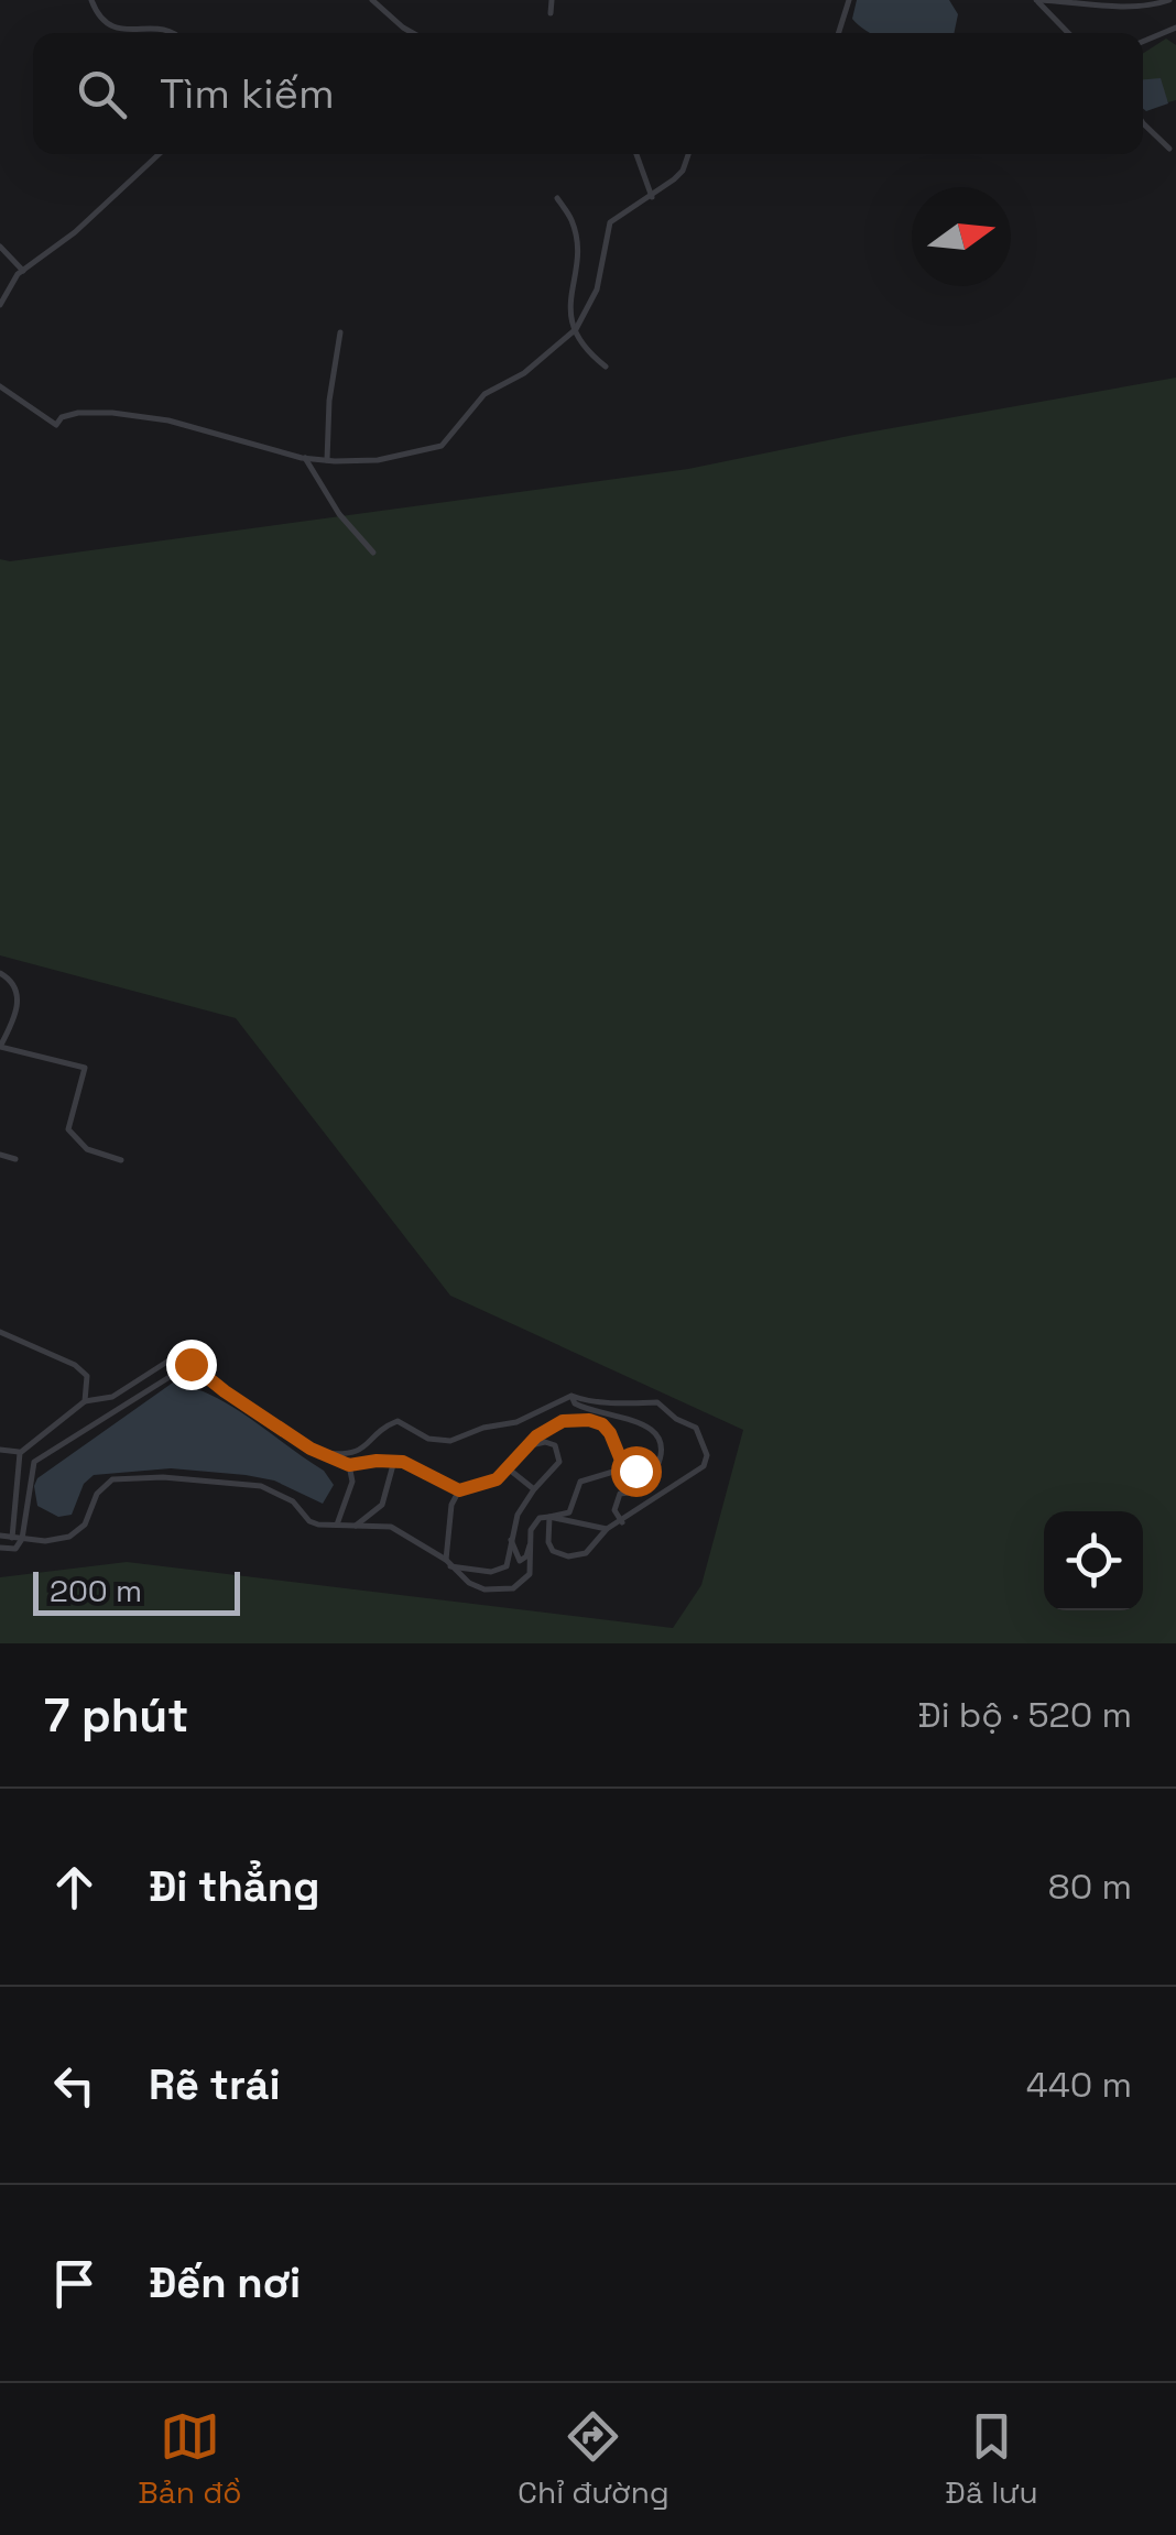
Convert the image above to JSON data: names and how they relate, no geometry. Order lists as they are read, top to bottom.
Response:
{
  "scale_bar": "200 m",
  "north": "right",
  "page": {
    "search": "Tìm kiếm",
    "scale": "200 m",
    "heading": ["7 phút", "Đi bộ · 520 m"],
    "list": [
      ["Đi thẳng", "80 m"],
      ["Rẽ trái", "440 m"],
      "Đến nơi"
    ],
    "nav": ["Bản đồ", "Chỉ đường", "Đã lưu"]
  }
}
